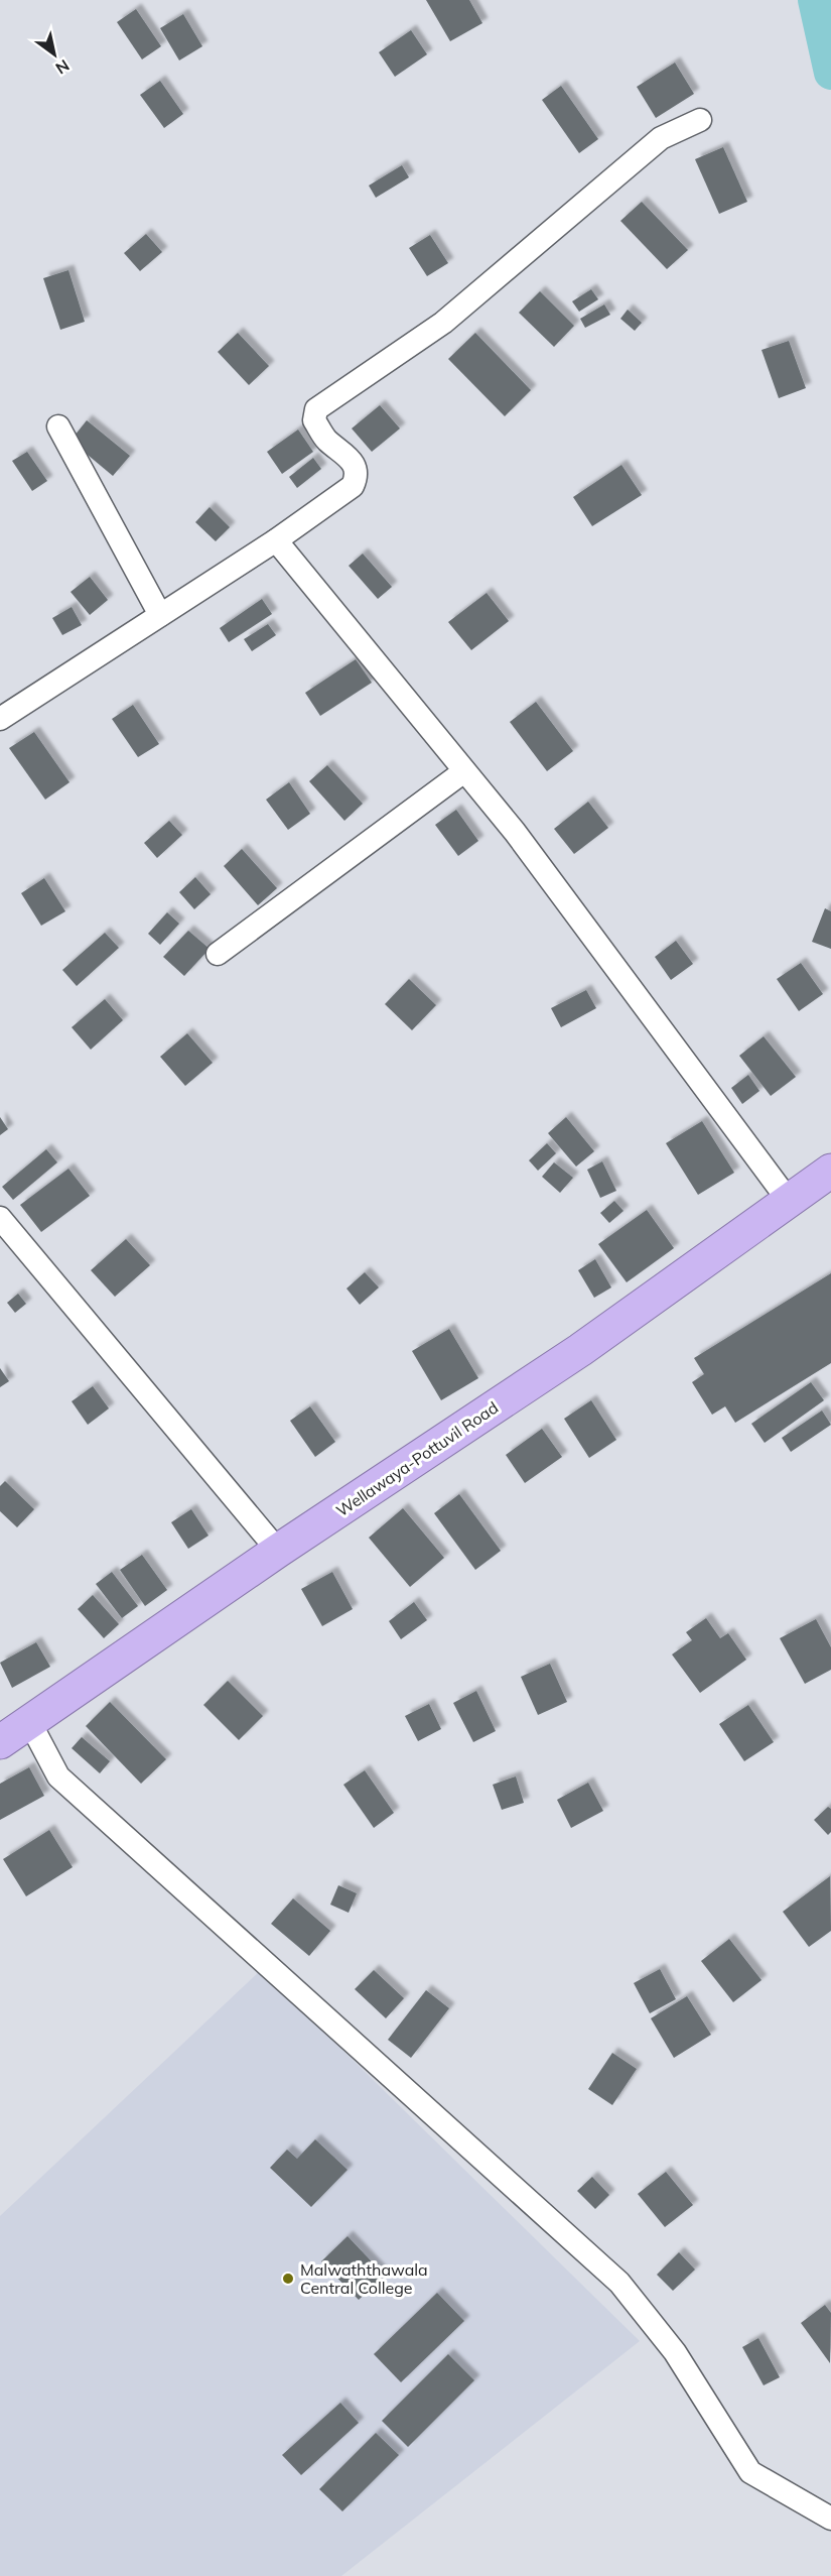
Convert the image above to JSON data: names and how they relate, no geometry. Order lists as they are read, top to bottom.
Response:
{
  "streets": {
    "highway": ["Wellawaya-Pottuvil Road"]
  },
  "places": ["Malwaththawala Central College"],
  "north": "bottom right"
}
